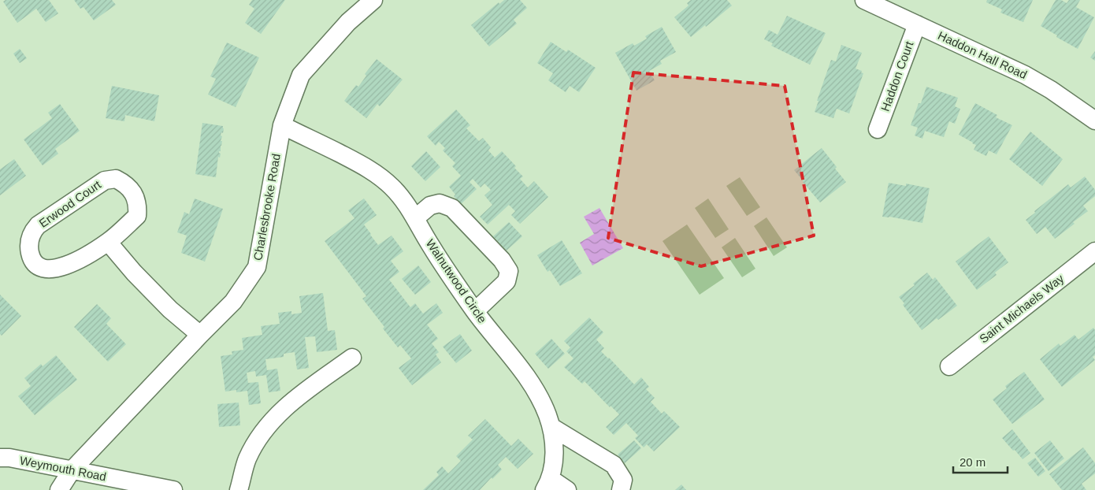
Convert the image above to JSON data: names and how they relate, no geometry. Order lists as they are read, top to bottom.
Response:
{
  "streets": {
    "street": [
      "Haddon Hall Road",
      "Haddon Court",
      "Erwood Court",
      "Charlesbrooke Road",
      "Walnutwood Circle",
      "Saint Michaels Way",
      "Weymouth Road"
    ]
  },
  "crossings": [
    ["Haddon Hall Road", "Haddon Court"],
    ["Charlesbrooke Road", "Walnutwood Circle"],
    ["Charlesbrooke Road", "Weymouth Road"]
  ],
  "scale_bar": "20 m"
}
